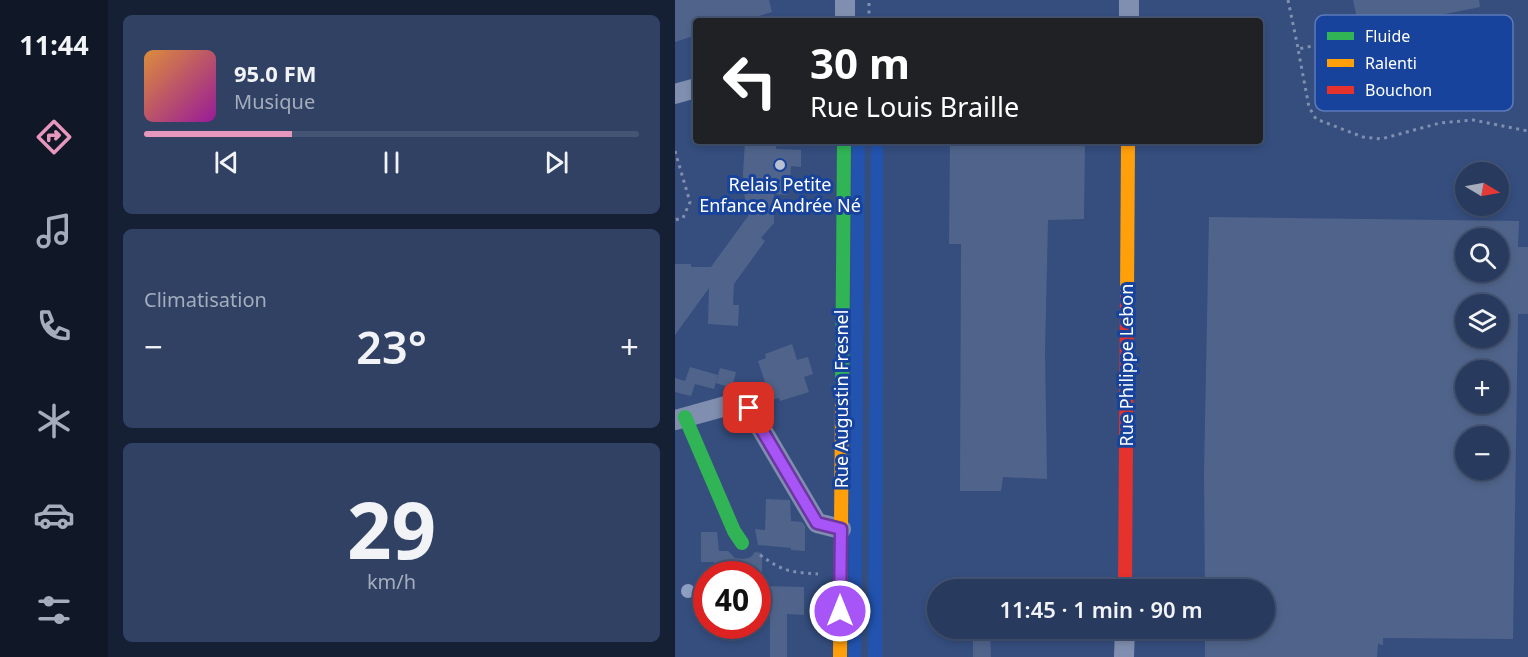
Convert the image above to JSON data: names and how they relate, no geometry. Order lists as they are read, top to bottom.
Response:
{
  "streets": {
    "street": ["Rue Philippe Lebon", "Rue Augustin Fresnel"]
  },
  "places": ["Relais Petite Enfance Andrée Né"],
  "legend": ["Fluide", "Ralenti", "Bouchon"],
  "north": "right",
  "page": {
    "tabs": "11:44",
    "turn": ["30 m", "Rue Louis Braille"],
    "song": ["95.0 FM", "Musique"],
    "map_buttons": ["+", "−"],
    "tile": [
      "Climatisation",
      ["29", "km/h"]
    ],
    "heat": ["−", "23°", "+"],
    "limit": "40",
    "trip": "11:45 · 1 min · 90 m"
  }
}
